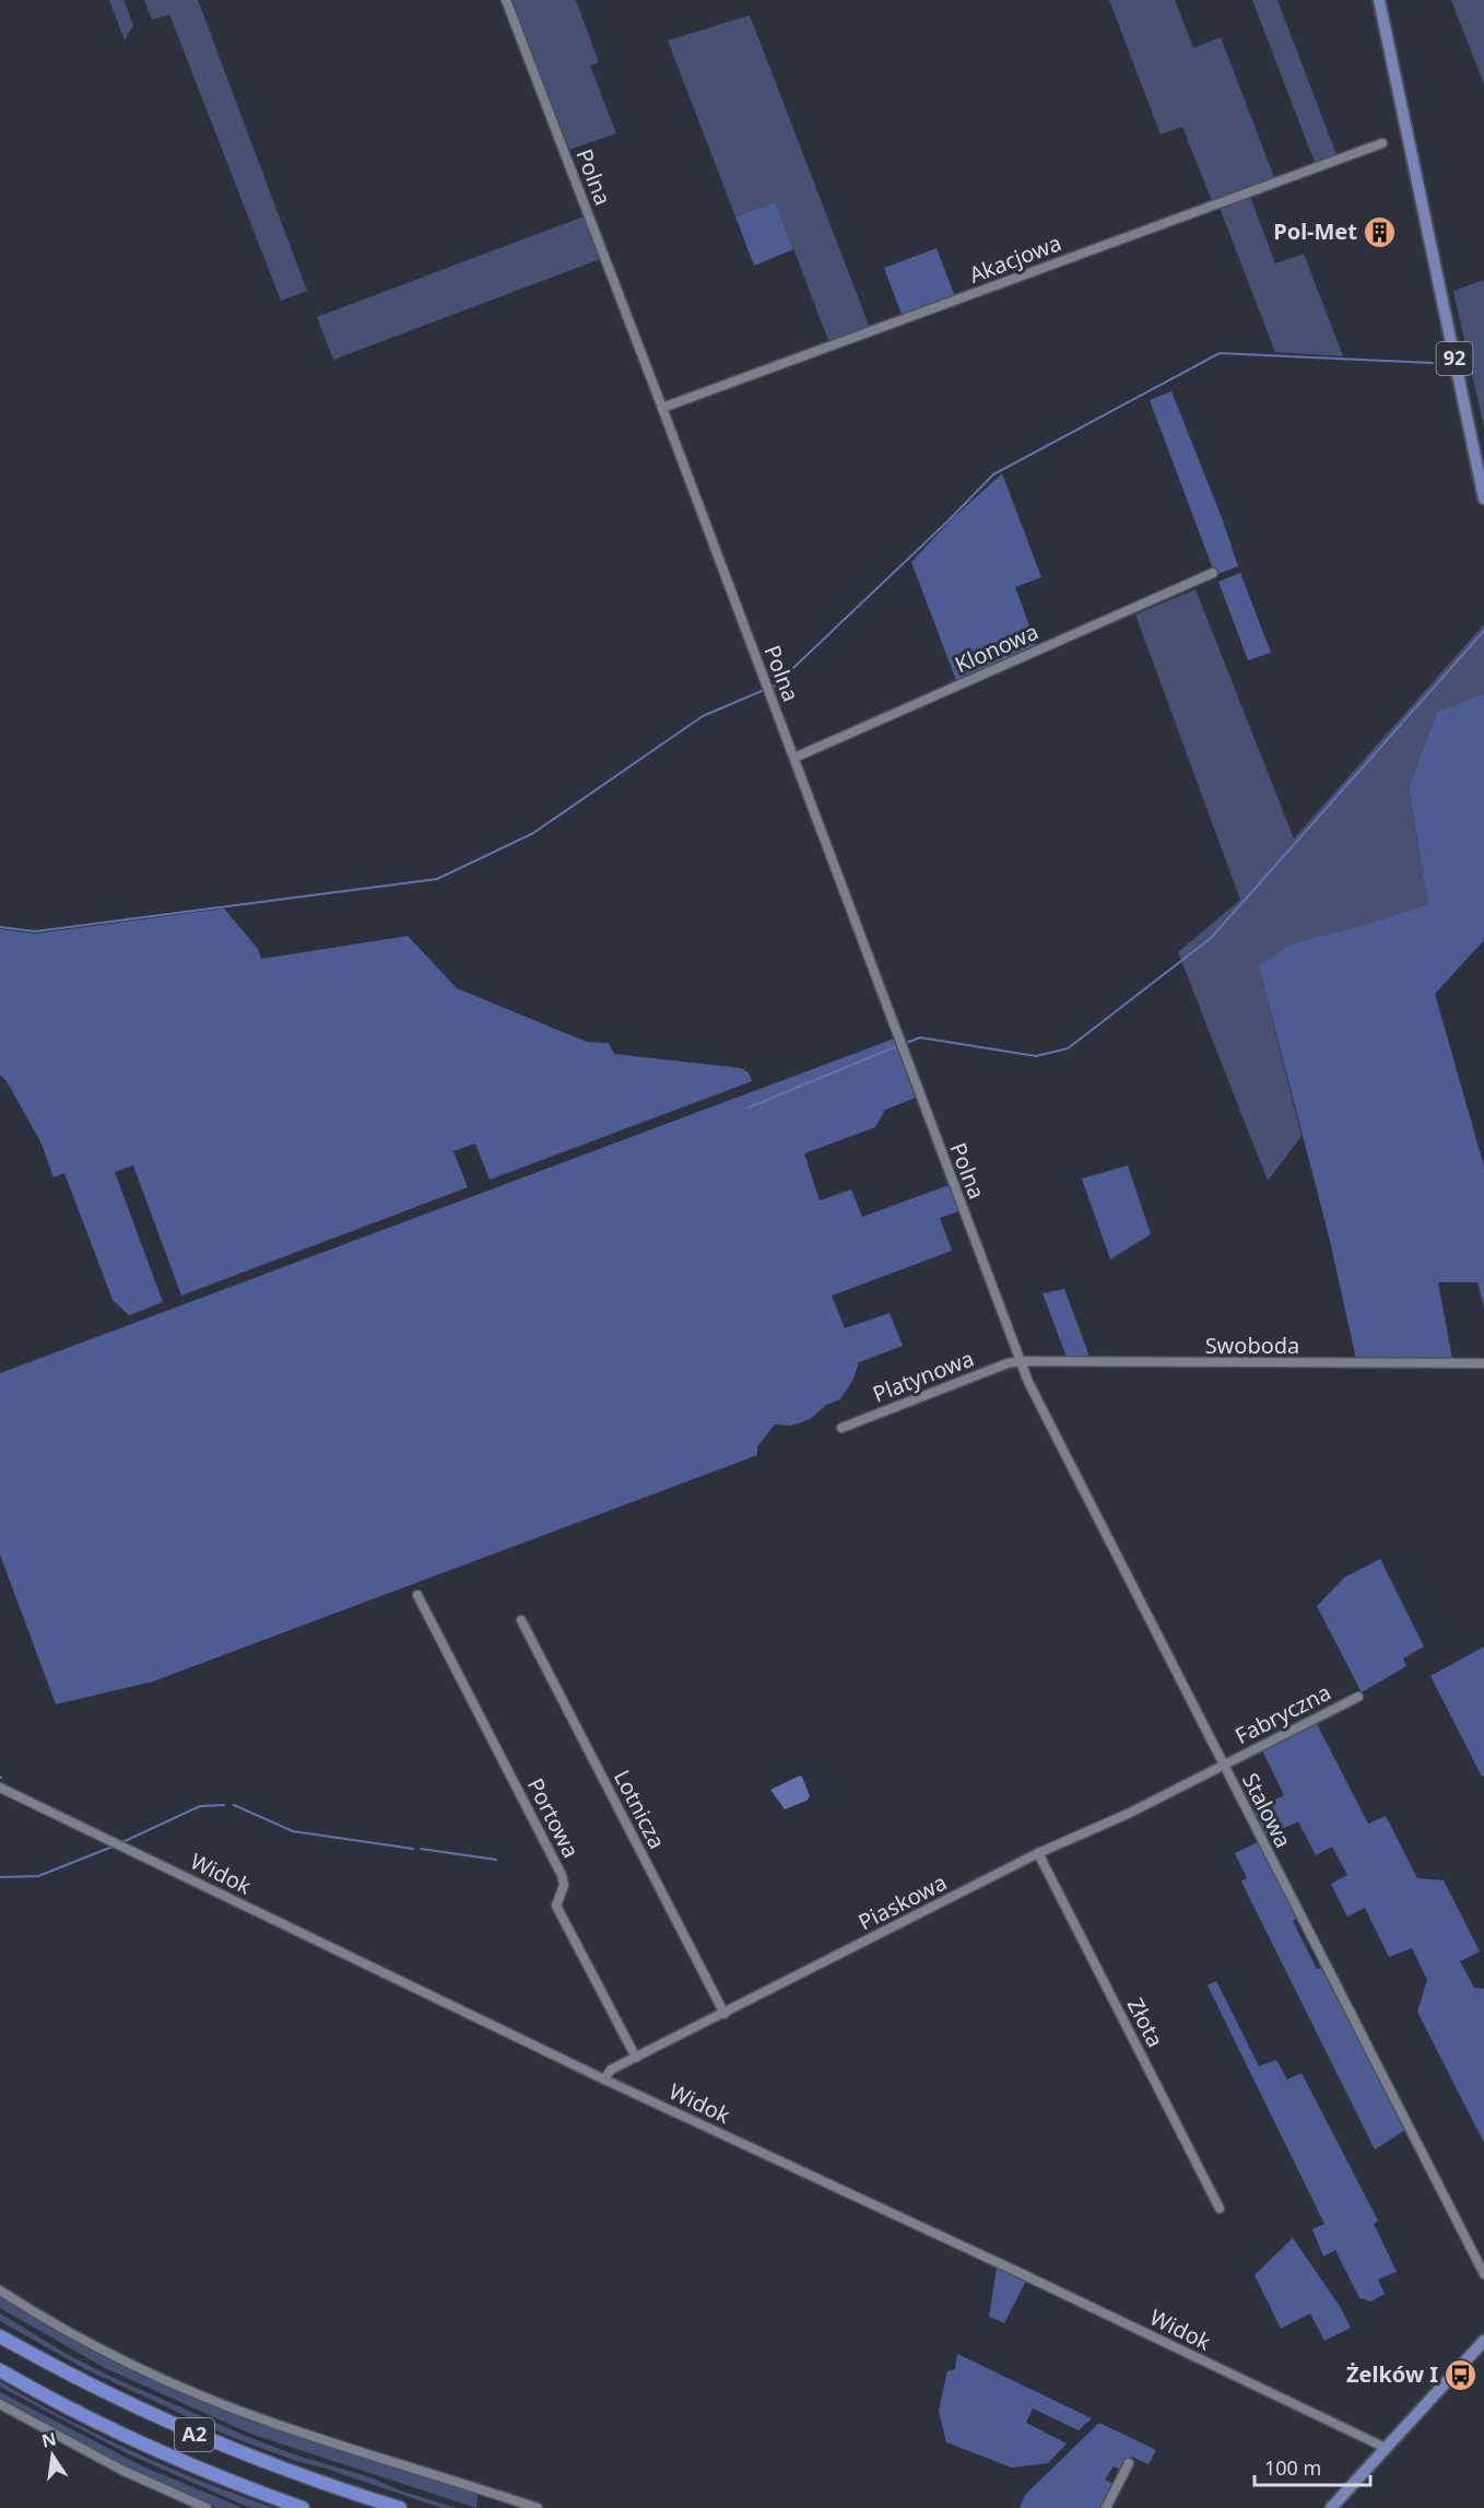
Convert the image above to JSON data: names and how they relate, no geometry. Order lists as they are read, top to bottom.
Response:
{
  "streets": {
    "highway": ["A2"],
    "main road": ["92"],
    "street": [
      "Polna",
      "Akacjowa",
      "Klonowa",
      "Swoboda",
      "Platynowa",
      "Fabryczna",
      "Lotnicza",
      "Stalowa",
      "Portowa",
      "Widok",
      "Piaskowa",
      "Złota"
    ]
  },
  "crossings": [
    ["Polna", "Akacjowa"],
    ["Polna", "Klonowa"],
    ["Polna", "Swoboda"],
    ["Polna", "Platynowa"],
    ["Polna", "Stalowa"],
    ["Swoboda", "Platynowa"],
    ["Swoboda", "Stalowa"],
    ["Platynowa", "Stalowa"],
    ["Fabryczna", "Stalowa"],
    ["Fabryczna", "Piaskowa"],
    ["Lotnicza", "Piaskowa"],
    ["Stalowa", "Piaskowa"],
    ["Portowa", "Piaskowa"],
    ["Widok", "Piaskowa"],
    ["Piaskowa", "Złota"]
  ],
  "places": {
    "building": ["Pol-Met"],
    "bus stop": ["Żelków I"]
  },
  "scale_bar": "100 m",
  "north": "top"
}
